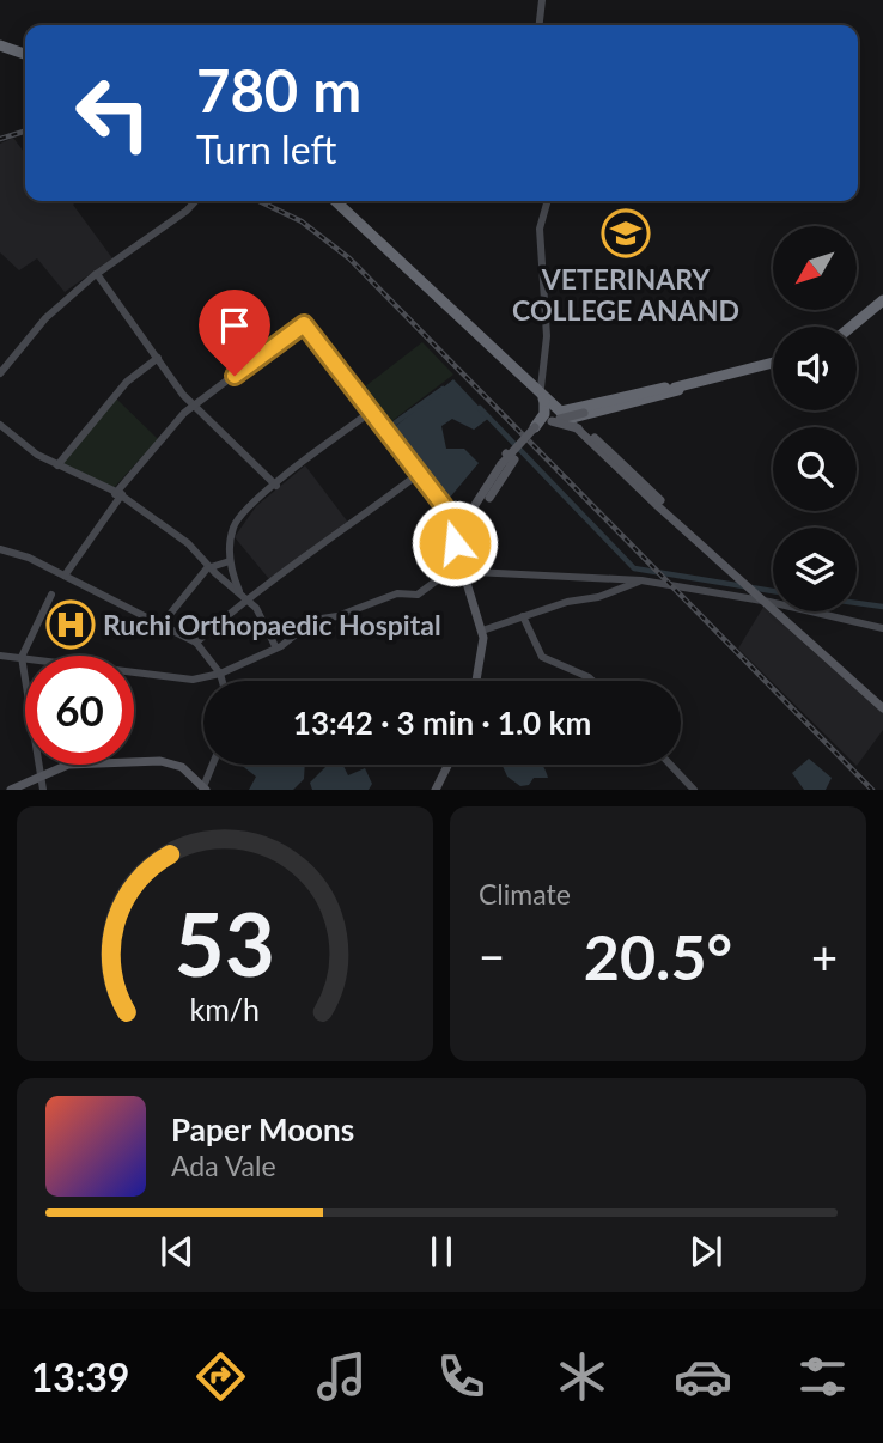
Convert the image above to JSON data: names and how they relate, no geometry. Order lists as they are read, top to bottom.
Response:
{
  "places": {
    "school or university": ["VETERINARY COLLEGE ANAND"],
    "hospital": ["Ruchi Orthopaedic Hospital"]
  },
  "north": "bottom left",
  "page": {
    "turn": ["780 m", "Turn left"],
    "limit": "60",
    "trip": "13:42 · 3 min · 1.0 km",
    "tile": "Climate",
    "heat": ["−", "20.5°", "+"],
    "song": ["Paper Moons", "Ada Vale"],
    "tabs": "13:39",
    "gauge": ["53", "km/h"]
  }
}
